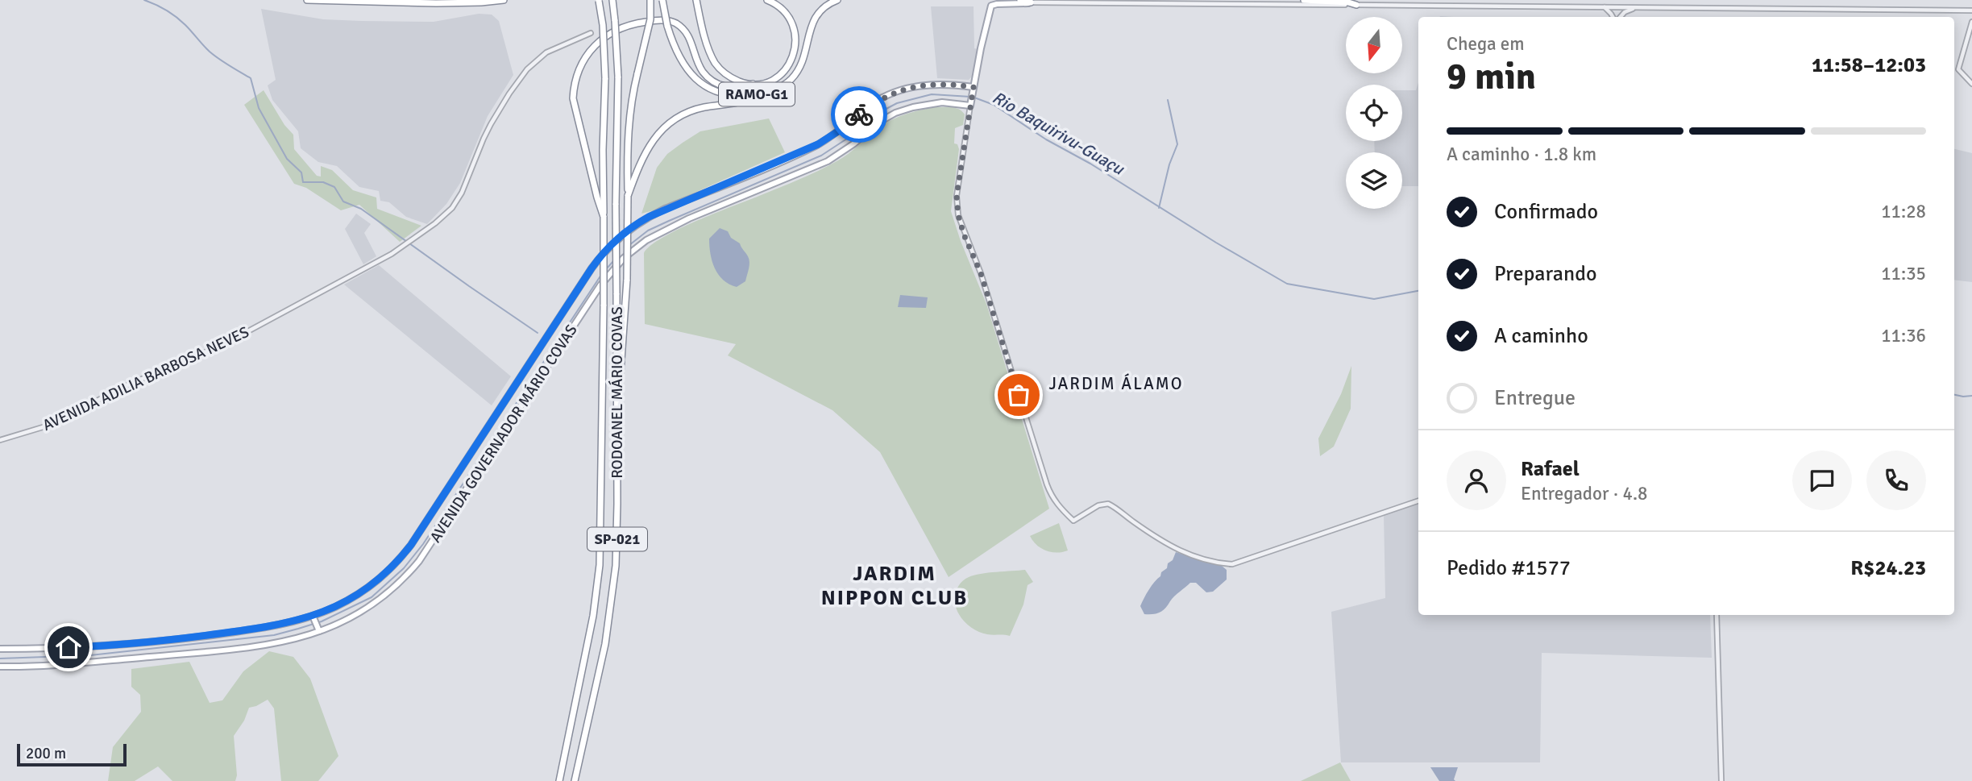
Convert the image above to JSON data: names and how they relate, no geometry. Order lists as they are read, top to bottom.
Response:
{
  "streets": {
    "highway": ["RAMO-G1", "RODOANEL MÁRIO COVAS", "SP-021"],
    "main road": ["AVENIDA GOVERNADOR MÁRIO COVAS"],
    "street": ["AVENIDA ADILIA BARBOSA NEVES"]
  },
  "districts": ["JARDIM ÁLAMO", "JARDIM NIPPON CLUB"],
  "water": ["Rio Baquirivu-Guaçu"],
  "scale_bar": "200 m",
  "north": "bottom",
  "page": {
    "heading": ["9 min", "Chega em", "11:58–12:03"],
    "panel": [
      "Rafael",
      "Entregador · 4.8",
      "Pedido #1577",
      "R$24.23"
    ],
    "bar": "A caminho · 1.8 km",
    "list": [
      ["Confirmado", "11:28"],
      ["Preparando", "11:35"],
      ["A caminho", "11:36"],
      "Entregue"
    ],
    "scale": "200 m"
  }
}
